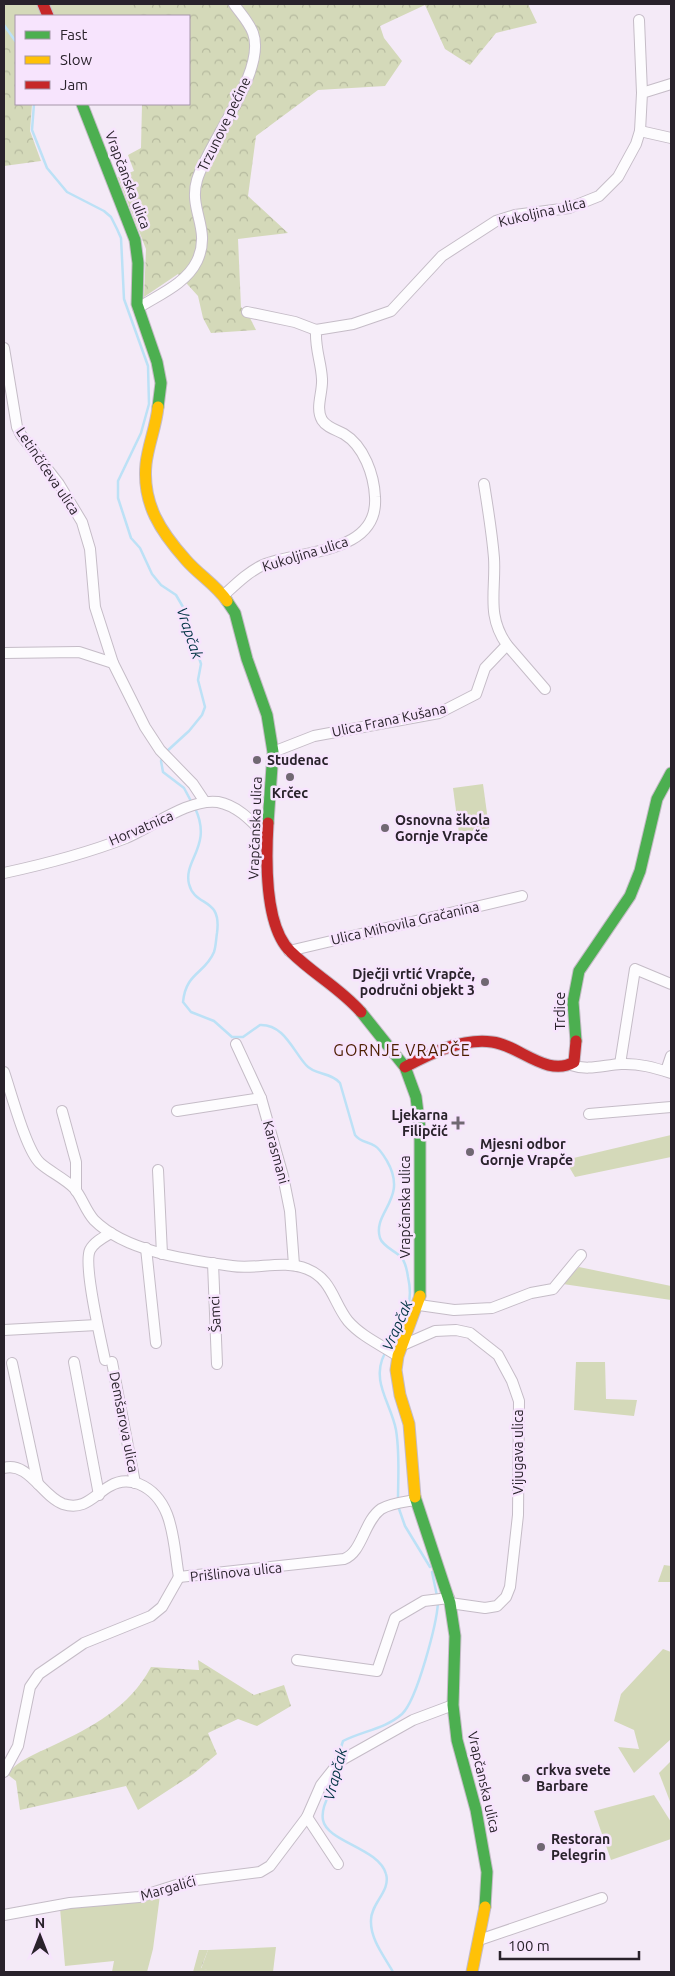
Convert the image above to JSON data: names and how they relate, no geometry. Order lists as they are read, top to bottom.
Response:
{
  "streets": {
    "street": [
      "Trzunove pećine",
      "Vrapčanska ulica",
      "Kukoljina ulica",
      "Letinčićeva ulica",
      "Ulica Frana Kušana",
      "Horvatnica",
      "Ulica Mihovila Gračanina",
      "Trdice",
      "Karasmani",
      "Šamci",
      "Demšarova ulica",
      "Vijugava ulica",
      "Prišlinova ulica",
      "Margalići"
    ]
  },
  "crossings": [
    ["Trzunove pećine", "Vrapčanska ulica"],
    ["Vrapčanska ulica", "Kukoljina ulica"],
    ["Vrapčanska ulica", "Ulica Frana Kušana"],
    ["Vrapčanska ulica", "Ulica Mihovila Gračanina"],
    ["Vrapčanska ulica", "Vijugava ulica"],
    ["Vrapčanska ulica", "Prišlinova ulica"],
    ["Vrapčanska ulica", "Margalići"],
    ["Letinčićeva ulica", "Horvatnica"],
    ["Demšarova ulica", "Prišlinova ulica"]
  ],
  "districts": ["GORNJE VRAPČE"],
  "water": ["Vrapčak"],
  "places": {
    "other": [
      "Studenac",
      "Krčec",
      "Osnovna škola Gornje Vrapče",
      "Dječji vrtić Vrapče, područni objekt 3",
      "Mjesni odbor Gornje Vrapče",
      "crkva svete Barbare",
      "Restoran Pelegrin"
    ],
    "health": ["Ljekarna Filipčić"]
  },
  "legend": ["Fast", "Slow", "Jam"],
  "scale_bar": "100 m",
  "north": "top"
}
